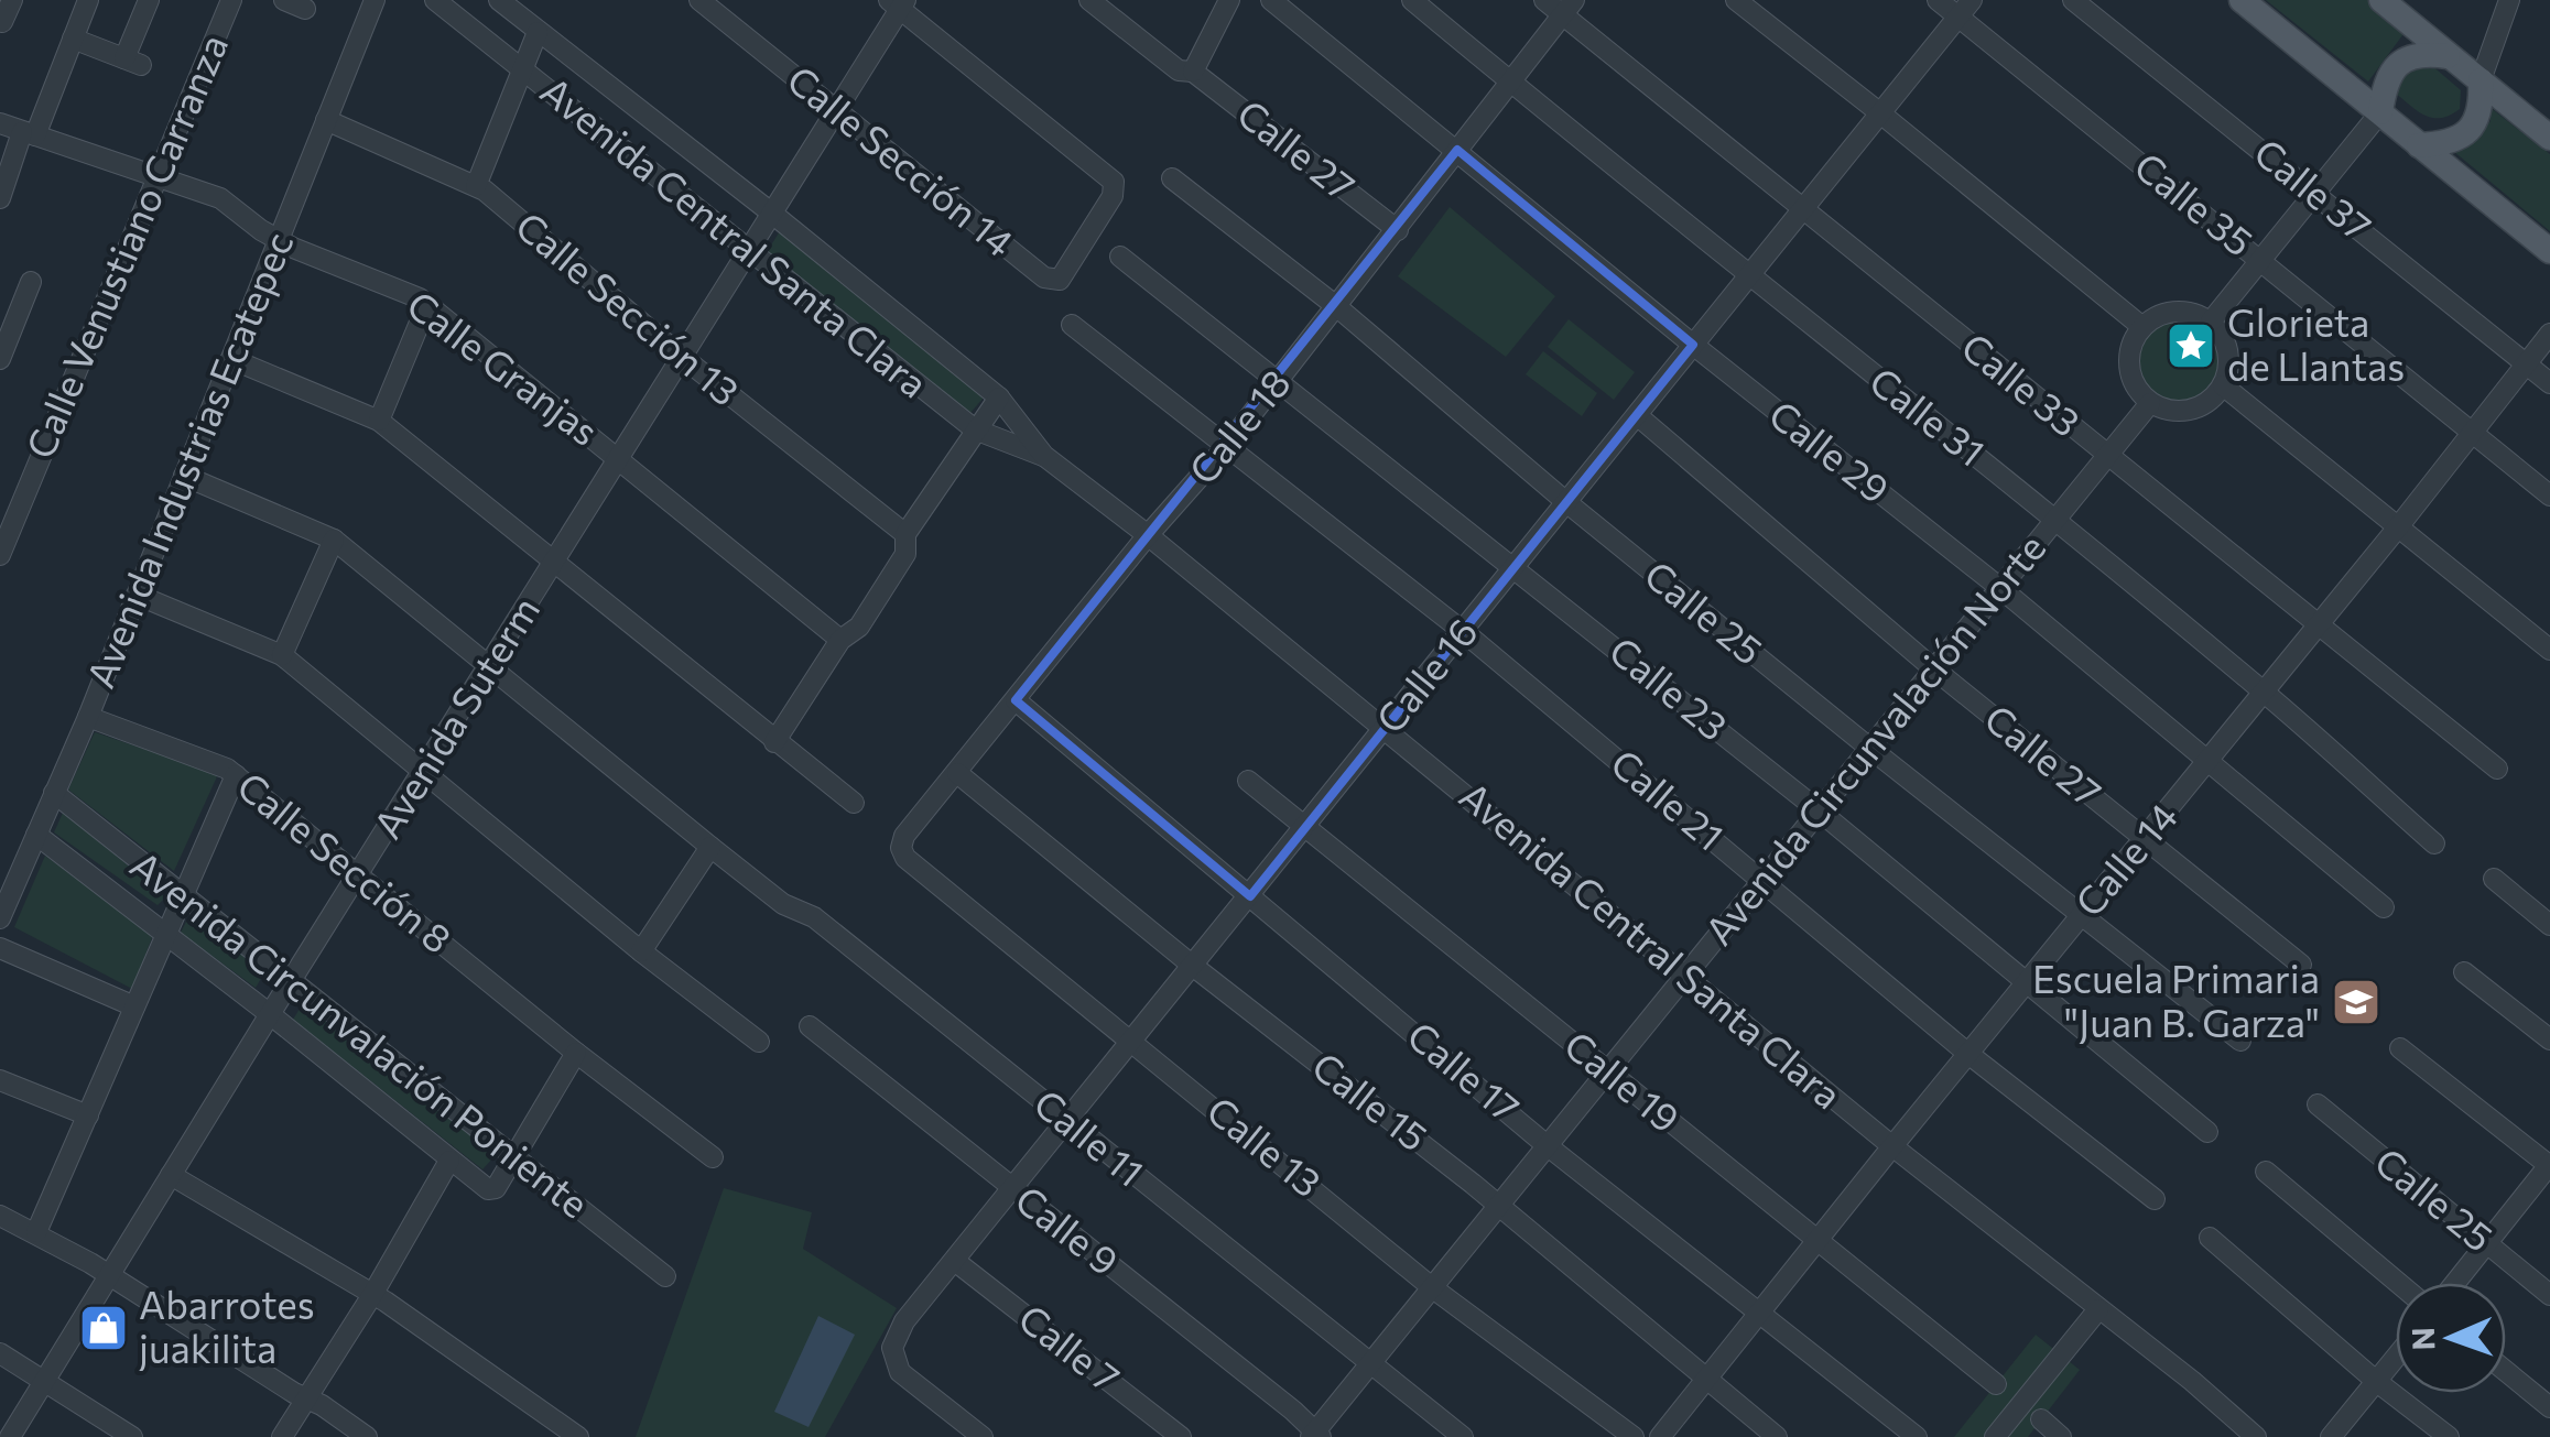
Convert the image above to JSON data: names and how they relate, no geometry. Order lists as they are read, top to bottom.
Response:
{
  "streets": {
    "street": [
      "Calle 27",
      "Calle Sección 14",
      "Calle 37",
      "Calle 35",
      "Avenida Central Santa Clara",
      "Calle Venustiano Carranza",
      "Calle Sección 13",
      "Calle Granjas",
      "Calle 33",
      "Calle 31",
      "Calle 18",
      "Calle 29",
      "Avenida Industrias Ecatepec",
      "Calle 25",
      "Calle 16",
      "Calle 23",
      "Avenida Suterm",
      "Avenida Circunvalación Norte",
      "Calle 21",
      "Calle 14",
      "Calle Sección 8",
      "Avenida Circunvalación Poniente",
      "Calle 17",
      "Calle 19",
      "Calle 15",
      "Calle 11",
      "Calle 13",
      "Calle 9",
      "Calle 7"
    ]
  },
  "crossings": [
    ["Calle 27", "Calle 18"],
    ["Calle 27", "Calle 16"],
    ["Calle 27", "Avenida Circunvalación Norte"],
    ["Calle 27", "Calle 14"],
    ["Calle Sección 14", "Avenida Suterm"],
    ["Calle 37", "Calle 14"],
    ["Calle 35", "Calle 16"],
    ["Calle 35", "Calle 14"],
    ["Avenida Central Santa Clara", "Calle 18"],
    ["Avenida Central Santa Clara", "Calle 16"],
    ["Avenida Central Santa Clara", "Avenida Suterm"],
    ["Avenida Central Santa Clara", "Avenida Circunvalación Norte"],
    ["Avenida Central Santa Clara", "Calle 14"],
    ["Calle Venustiano Carranza", "Calle Granjas"],
    ["Calle Sección 13", "Avenida Industrias Ecatepec"],
    ["Calle Sección 13", "Avenida Suterm"],
    ["Calle Granjas", "Avenida Industrias Ecatepec"],
    ["Calle Granjas", "Avenida Suterm"],
    ["Calle 33", "Calle 18"],
    ["Calle 33", "Calle 16"],
    ["Calle 33", "Avenida Circunvalación Norte"],
    ["Calle 33", "Calle 14"],
    ["Calle 31", "Calle 18"],
    ["Calle 31", "Calle 16"],
    ["Calle 31", "Avenida Circunvalación Norte"],
    ["Calle 31", "Calle 14"],
    ["Calle 18", "Calle 29"],
    ["Calle 18", "Calle 25"],
    ["Calle 18", "Calle 23"],
    ["Calle 18", "Calle 21"],
    ["Calle 18", "Calle 17"],
    ["Calle 18", "Calle 15"],
    ["Calle 18", "Calle 13"],
    ["Calle 29", "Calle 16"],
    ["Calle 29", "Avenida Circunvalación Norte"],
    ["Calle 29", "Calle 14"],
    ["Avenida Industrias Ecatepec", "Calle Sección 8"],
    ["Avenida Industrias Ecatepec", "Avenida Circunvalación Poniente"],
    ["Avenida Industrias Ecatepec", "Calle 11"],
    ["Calle 25", "Calle 16"],
    ["Calle 25", "Avenida Circunvalación Norte"],
    ["Calle 25", "Calle 14"],
    ["Calle 16", "Calle 23"],
    ["Calle 16", "Calle 21"],
    ["Calle 16", "Calle 17"],
    ["Calle 16", "Calle 19"],
    ["Calle 16", "Calle 15"],
    ["Calle 16", "Calle 11"],
    ["Calle 16", "Calle 13"],
    ["Calle 16", "Calle 9"],
    ["Calle 16", "Calle 7"],
    ["Calle 23", "Avenida Circunvalación Norte"],
    ["Calle 23", "Calle 14"],
    ["Avenida Suterm", "Calle Sección 8"],
    ["Avenida Suterm", "Avenida Circunvalación Poniente"],
    ["Avenida Suterm", "Calle 11"],
    ["Avenida Circunvalación Norte", "Calle 21"],
    ["Avenida Circunvalación Norte", "Calle 17"],
    ["Avenida Circunvalación Norte", "Calle 19"],
    ["Avenida Circunvalación Norte", "Calle 15"],
    ["Avenida Circunvalación Norte", "Calle 11"],
    ["Avenida Circunvalación Norte", "Calle 13"],
    ["Avenida Circunvalación Norte", "Calle 9"],
    ["Calle 21", "Calle 14"],
    ["Calle 14", "Calle 17"],
    ["Calle 14", "Calle 19"],
    ["Calle 14", "Calle 15"]
  ],
  "places": {
    "place": ["Glorieta de Llantas"],
    "school or university": ["Escuela Primaria \"Juan B. Garza\""],
    "shop": ["Abarrotes juakilita"]
  },
  "north": "left"
}
